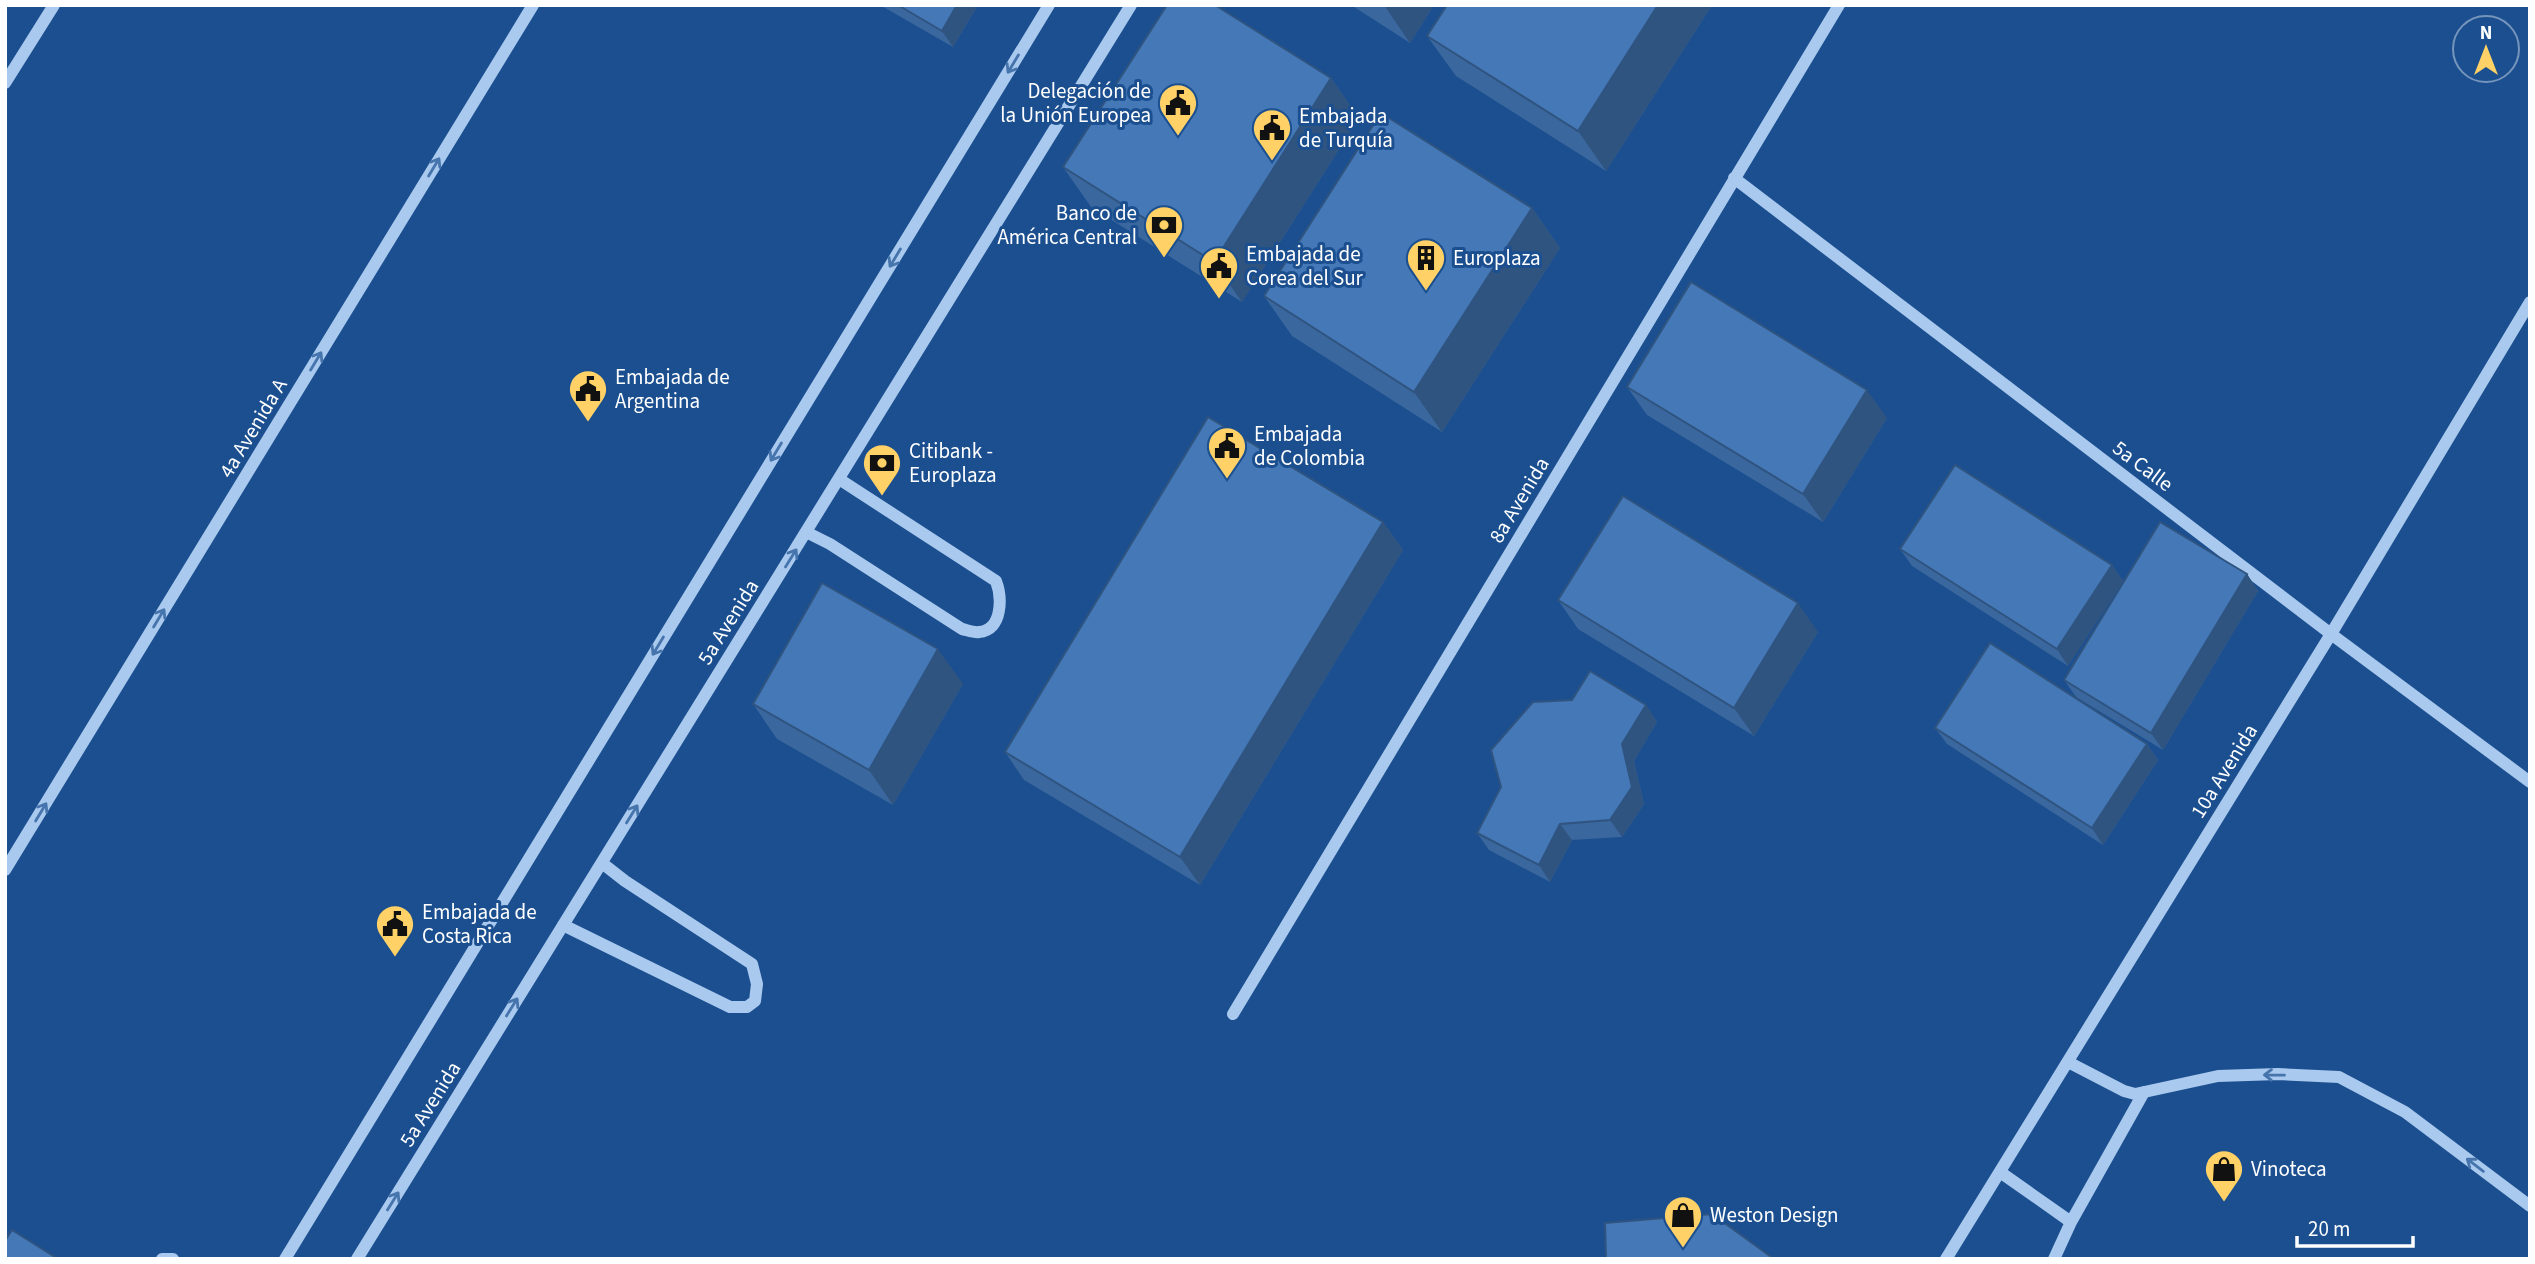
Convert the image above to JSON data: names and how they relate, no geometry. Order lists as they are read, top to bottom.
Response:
{
  "streets": {
    "street": [
      "4a Avenida A",
      "5a Calle",
      "8a Avenida",
      "5a Avenida",
      "10a Avenida"
    ]
  },
  "crossings": [
    ["5a Calle", "8a Avenida"],
    ["5a Calle", "10a Avenida"]
  ],
  "one_way": ["4a Avenida A"],
  "places": {
    "public building": [
      "Delegación de la Unión Europea",
      "Embajada de Turquía",
      "Embajada de Corea del Sur",
      "Embajada de Argentina",
      "Embajada de Colombia",
      "Embajada de Costa Rica"
    ],
    "bank": ["Banco de América Central", "Citibank - Europlaza"],
    "building": ["Europlaza"],
    "shop": ["Vinoteca", "Weston Design"]
  },
  "scale_bar": "20 m",
  "north": "top"
}
